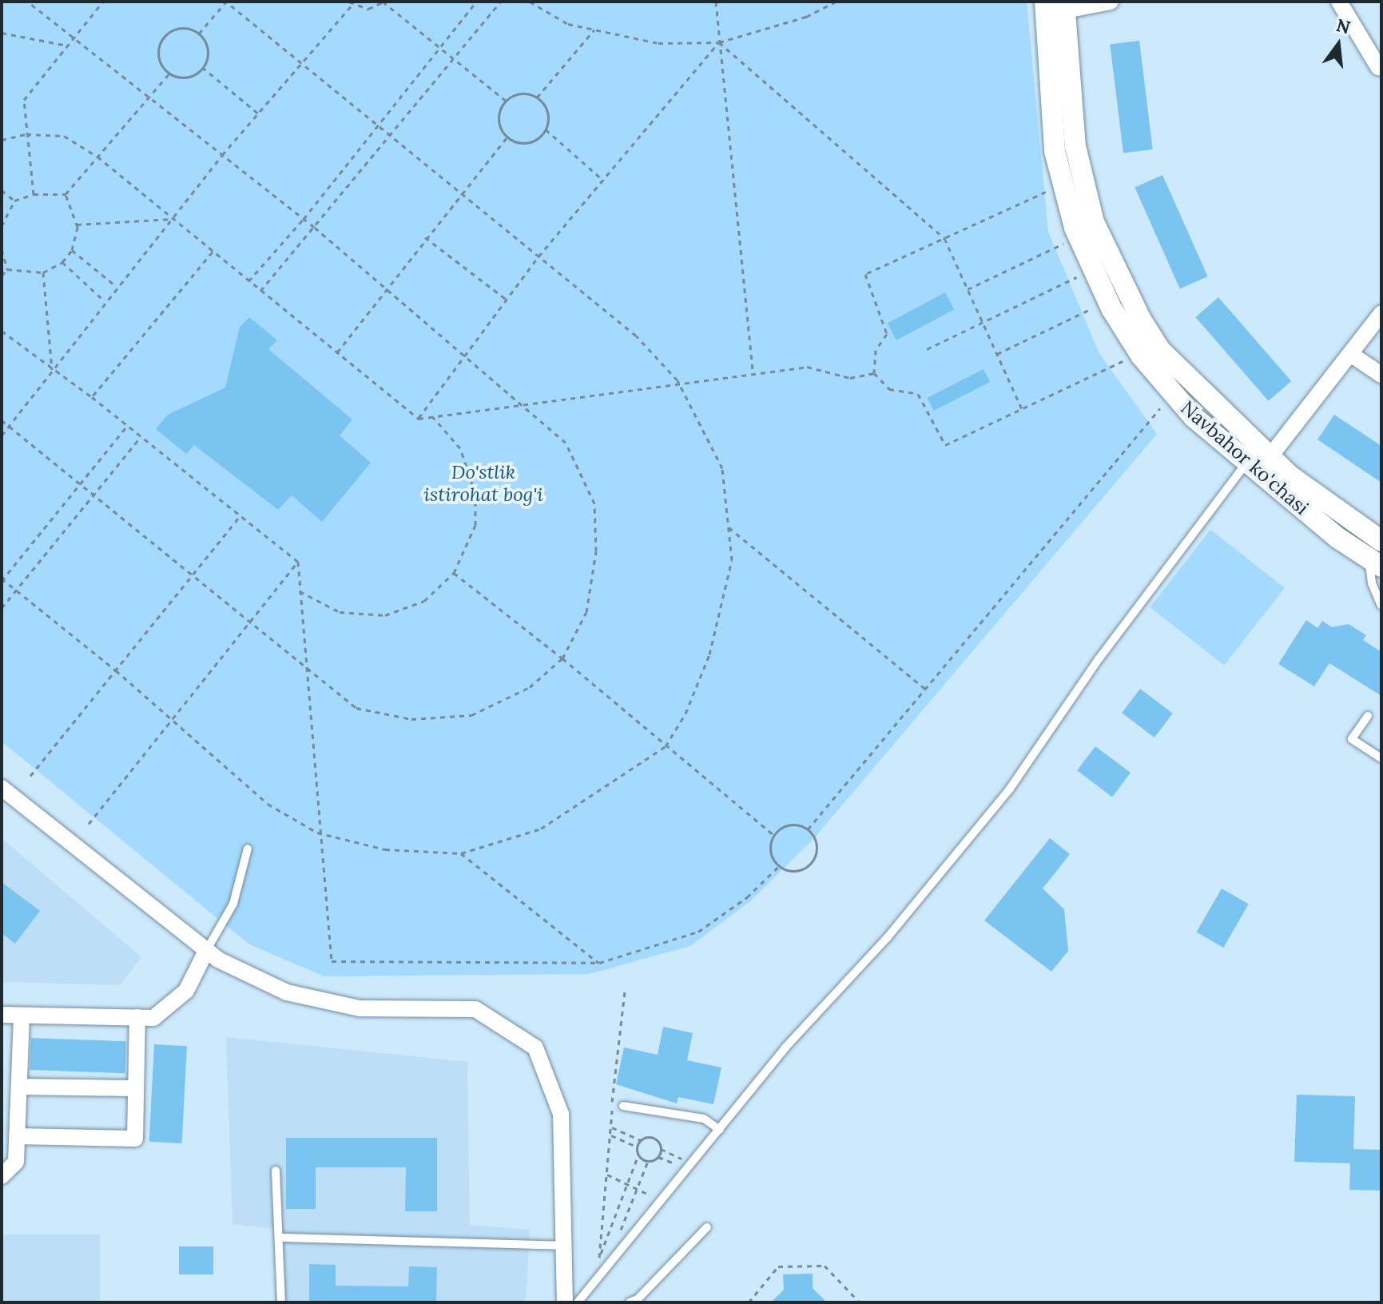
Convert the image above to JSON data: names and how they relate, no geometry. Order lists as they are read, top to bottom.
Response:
{
  "streets": {
    "street": ["Navbahor ko'chasi"]
  },
  "parks": ["Do'stlik istirohat bog'i"],
  "north": "top"
}
